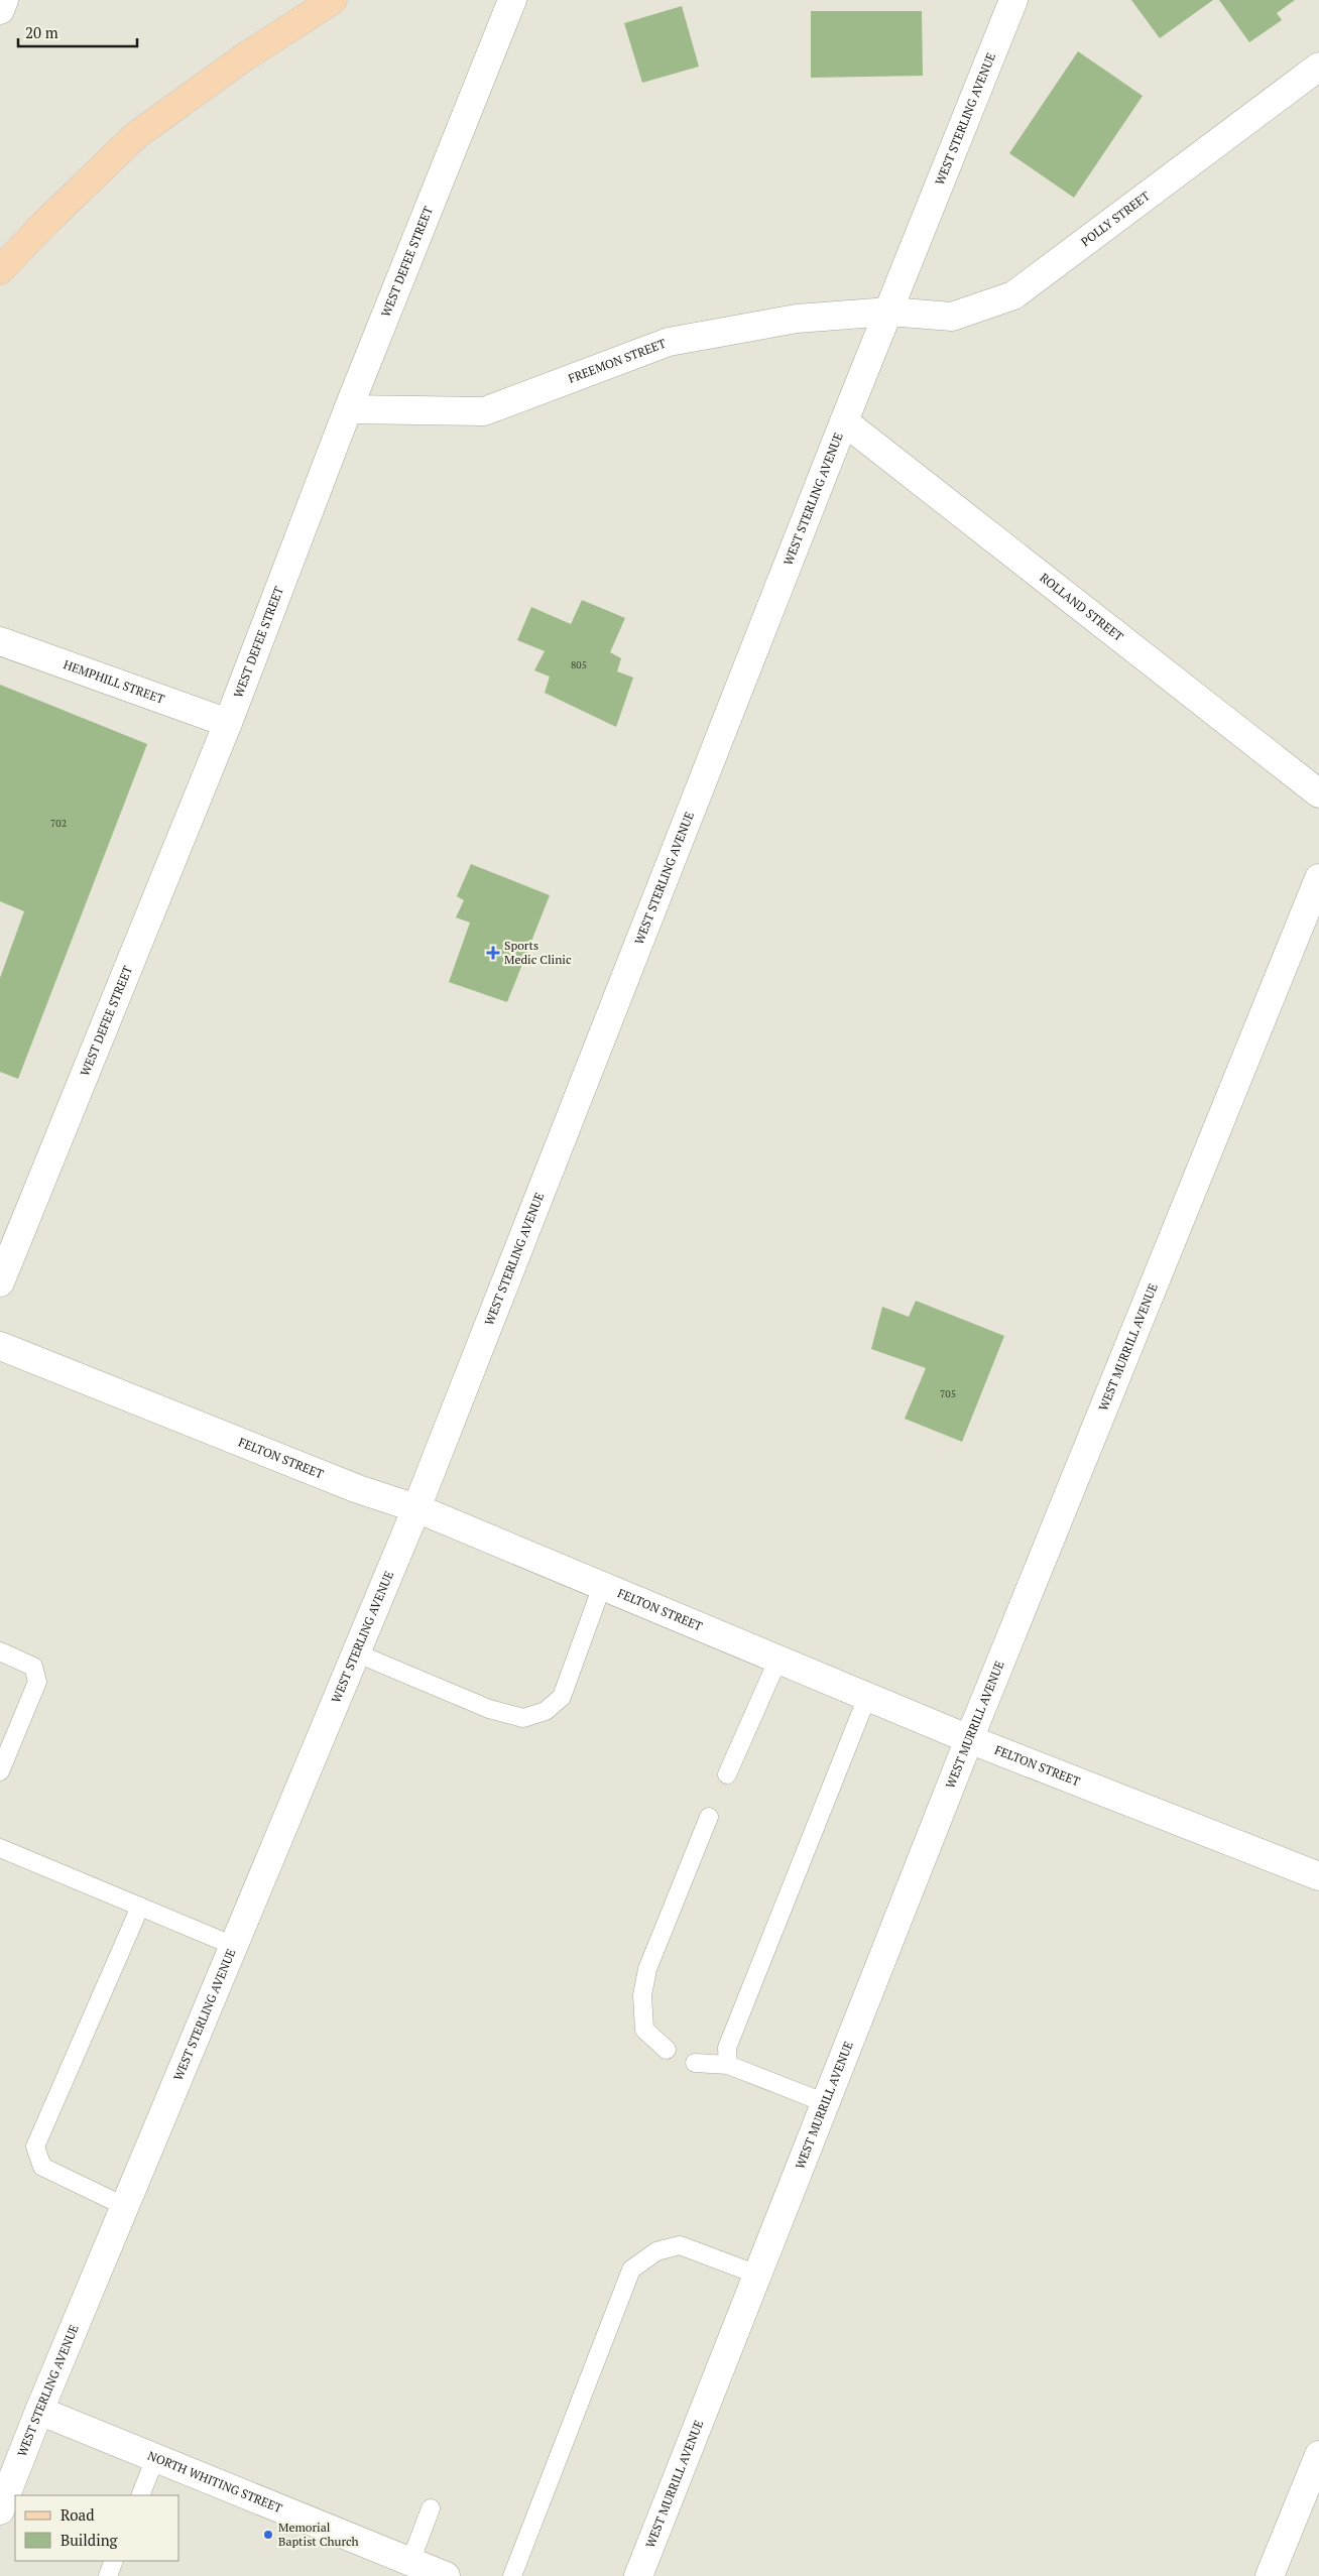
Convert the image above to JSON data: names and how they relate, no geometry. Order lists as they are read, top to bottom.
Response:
{
  "streets": {
    "street": [
      "WEST STERLING AVENUE",
      "POLLY STREET",
      "WEST DEFEE STREET",
      "FREEMON STREET",
      "ROLLAND STREET",
      "HEMPHILL STREET",
      "WEST MURRILL AVENUE",
      "FELTON STREET",
      "NORTH WHITING STREET"
    ]
  },
  "crossings": [
    ["WEST STERLING AVENUE", "POLLY STREET"],
    ["WEST STERLING AVENUE", "FREEMON STREET"],
    ["WEST STERLING AVENUE", "ROLLAND STREET"],
    ["WEST STERLING AVENUE", "FELTON STREET"],
    ["WEST STERLING AVENUE", "NORTH WHITING STREET"],
    ["POLLY STREET", "FREEMON STREET"],
    ["WEST DEFEE STREET", "FREEMON STREET"],
    ["WEST DEFEE STREET", "HEMPHILL STREET"],
    ["WEST MURRILL AVENUE", "FELTON STREET"]
  ],
  "places": {
    "health": ["Sports Medic Clinic"],
    "other": ["Memorial Baptist Church"]
  },
  "house_numbers": ["805", "702", "705"],
  "legend": ["Road", "Building"],
  "scale_bar": "20 m"
}
